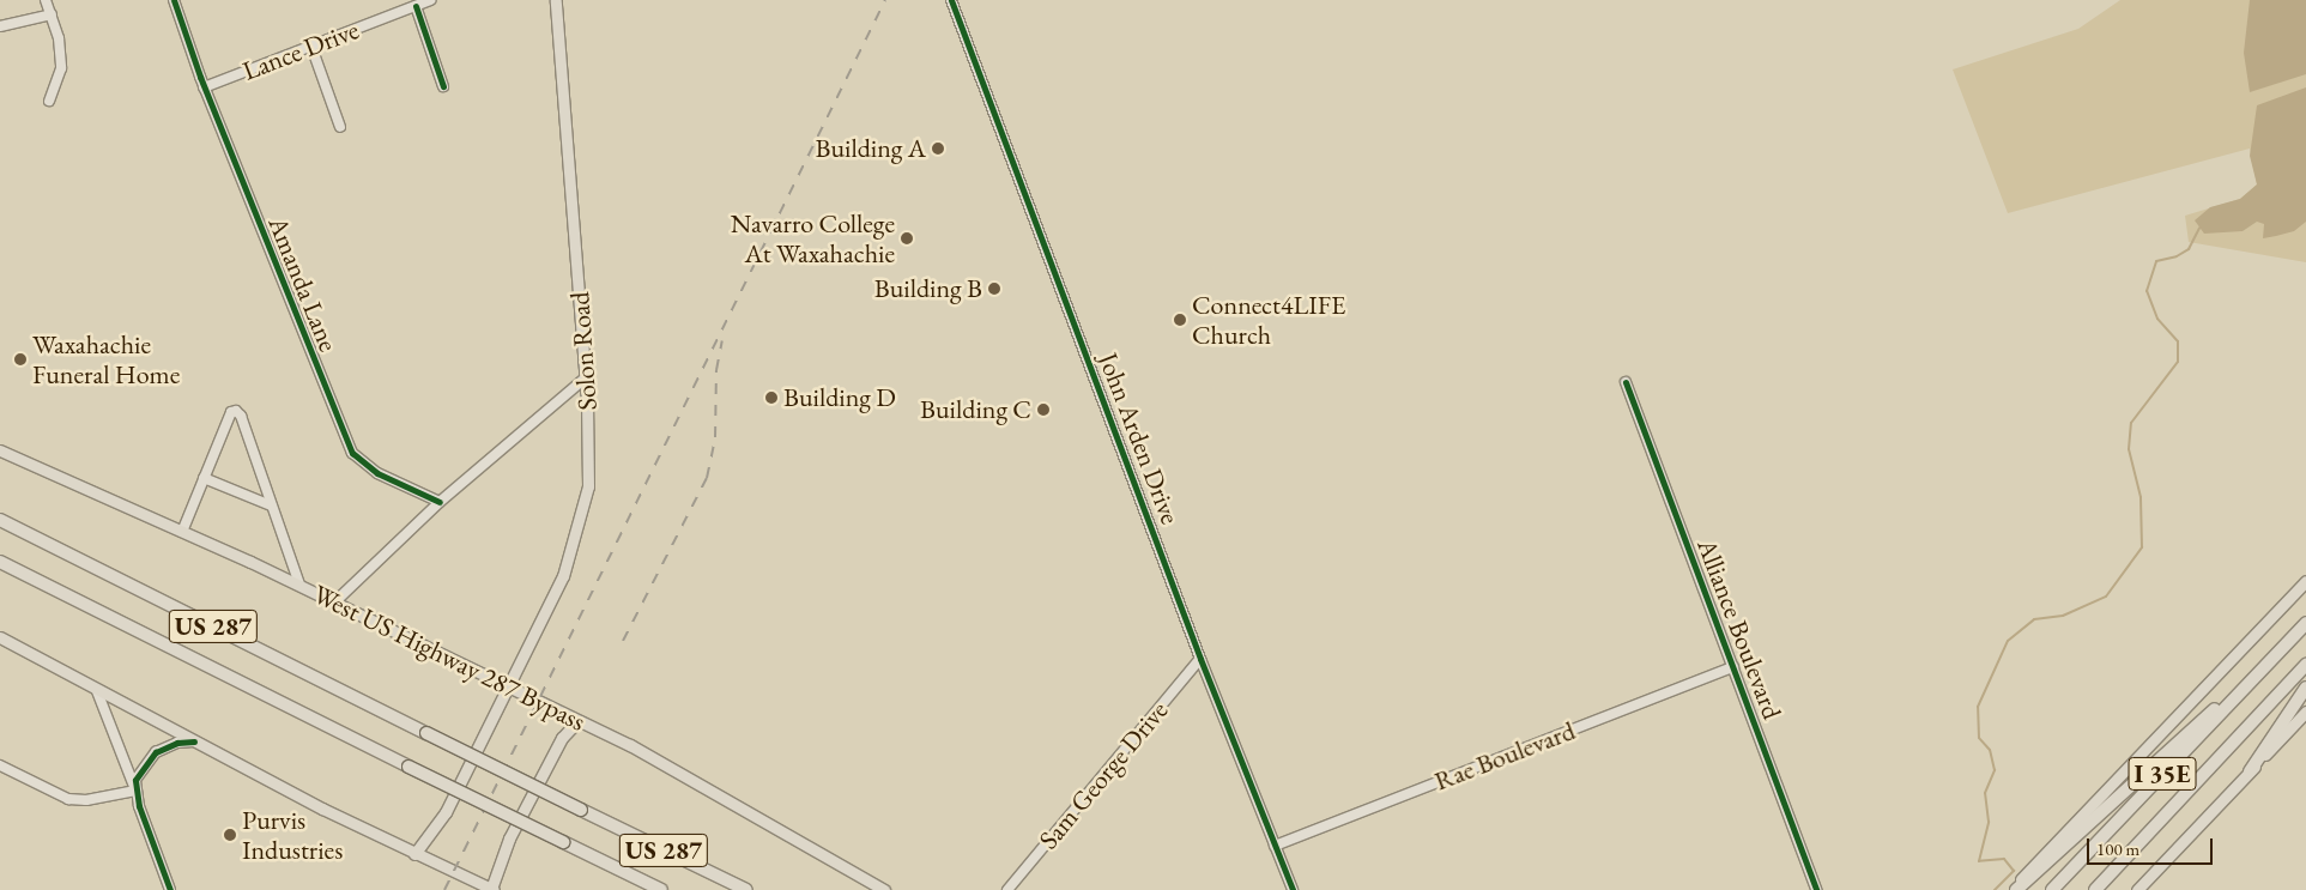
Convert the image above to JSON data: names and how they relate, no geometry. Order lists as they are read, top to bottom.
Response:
{
  "streets": {
    "highway": ["US 287", "I 35E"],
    "main road": ["Solon Road", "West US Highway 287 Bypass"],
    "street": [
      "Lance Drive",
      "Amanda Lane",
      "John Arden Drive",
      "Alliance Boulevard",
      "Rae Boulevard",
      "Sam George Drive"
    ]
  },
  "crossings": [
    ["Lance Drive", "Amanda Lane"],
    ["Solon Road", "West US Highway 287 Bypass"],
    ["John Arden Drive", "Rae Boulevard"],
    ["John Arden Drive", "Sam George Drive"],
    ["Alliance Boulevard", "Rae Boulevard"]
  ],
  "places": [
    "Building A",
    "Navarro College At Waxahachie",
    "Building B",
    "Connect4LIFE Church",
    "Waxahachie Funeral Home",
    "Building D",
    "Building C",
    "Purvis Industries"
  ],
  "scale_bar": "100 m"
}
